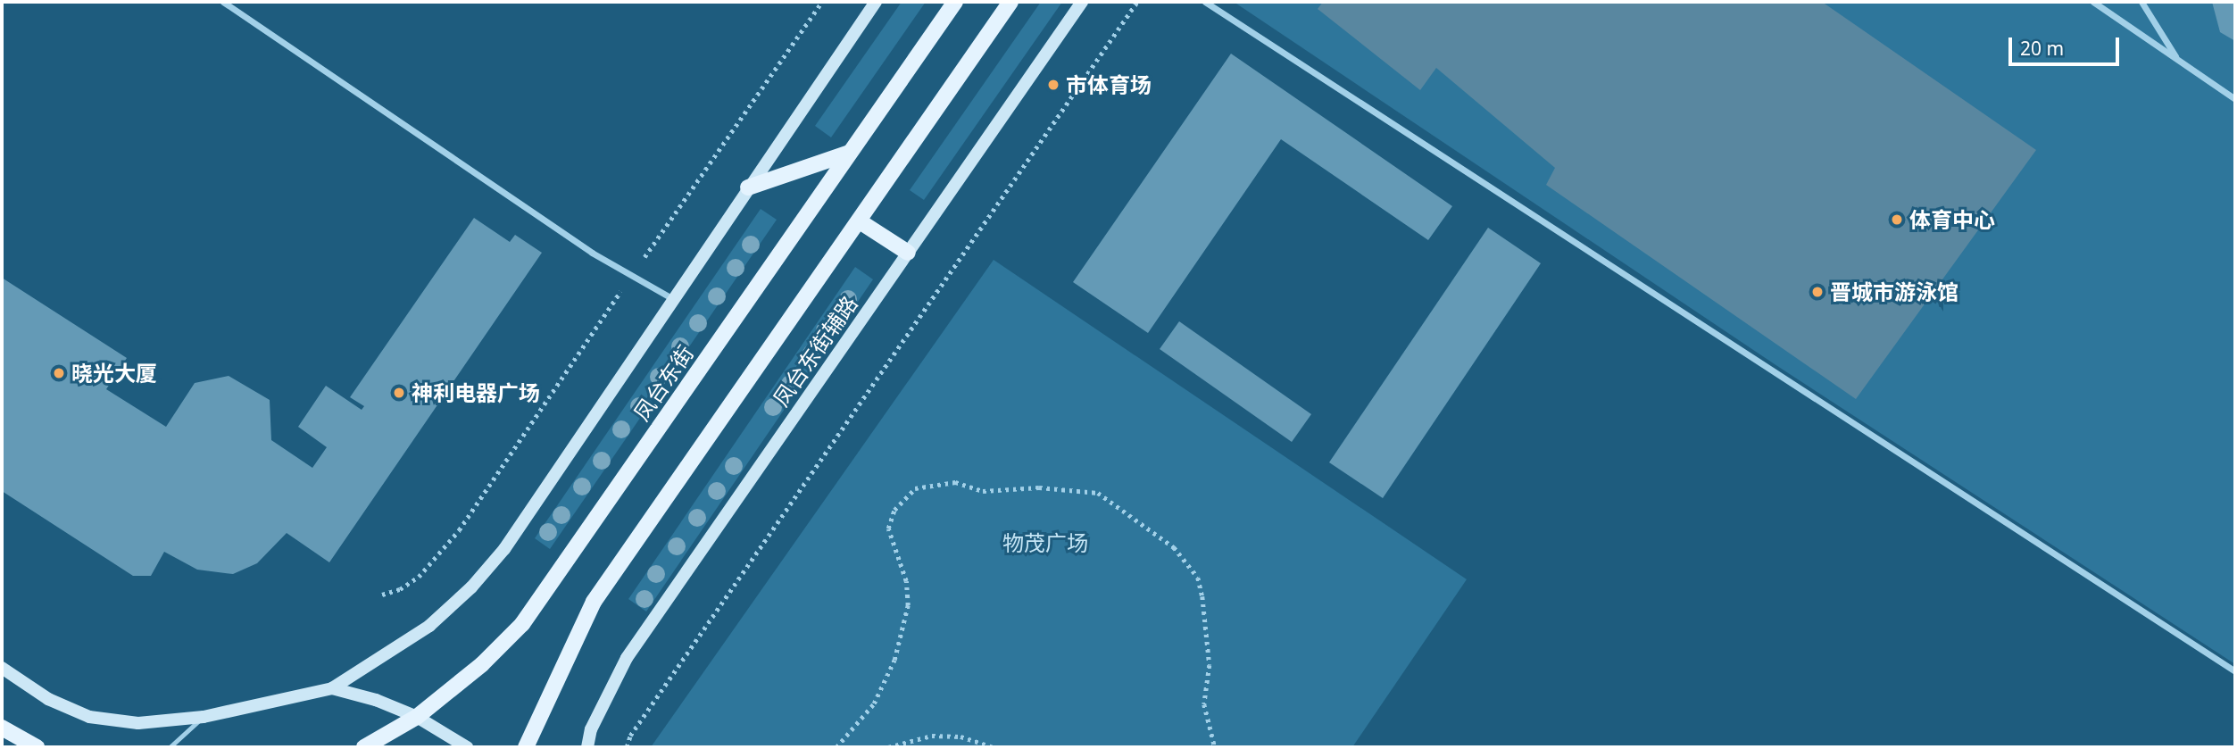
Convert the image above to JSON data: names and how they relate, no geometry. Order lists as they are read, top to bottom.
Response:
{
  "streets": {
    "main road": ["凤台东街辅路", "凤台东街"]
  },
  "parks": ["物茂广场"],
  "places": [
    "市体育场",
    "体育中心",
    "晋城市游泳馆",
    "晓光大厦",
    "神利电器广场"
  ],
  "scale_bar": "20 m"
}
